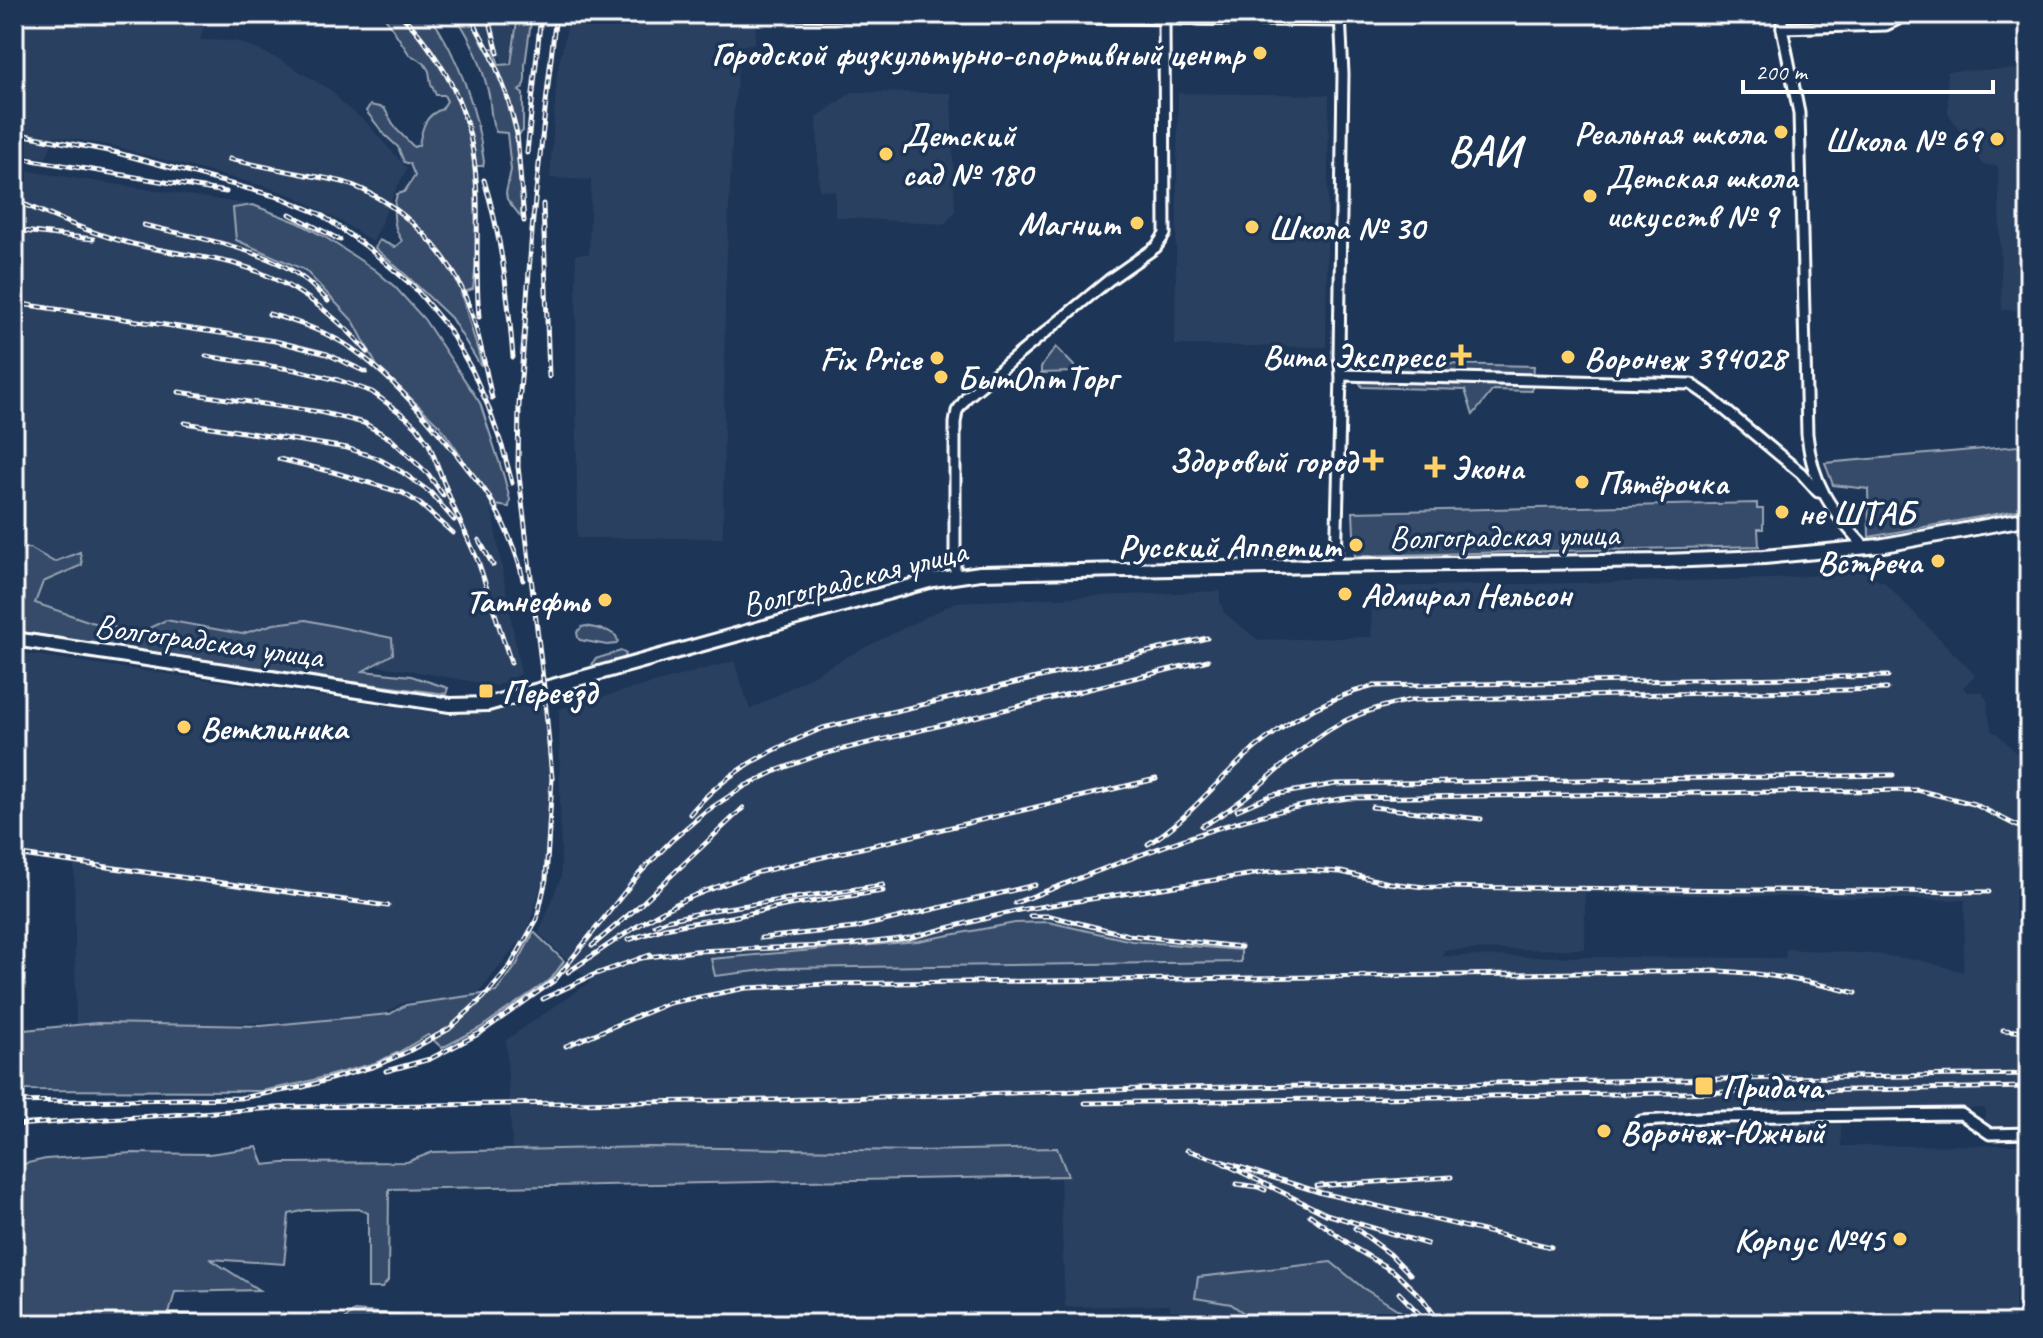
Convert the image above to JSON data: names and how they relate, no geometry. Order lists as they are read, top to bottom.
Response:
{
  "streets": {
    "main road": ["Волгоградская улица"]
  },
  "districts": ["ВАИ"],
  "places": {
    "other": [
      "Городской физкультурно-спортивный центр",
      "Реальная школа",
      "Школа № 69",
      "Детский сад № 180",
      "Детская школа искусств № 9",
      "Магнит",
      "Школа № 30",
      "Воронеж 394028",
      "Fix Price",
      "БытОптТорг",
      "Пятёрочка",
      "не ШТАБ",
      "Русский Аппетит",
      "Встреча",
      "Адмирал Нельсон",
      "Татнефть",
      "Ветклиника",
      "Воронеж-Южный",
      "Корпус №45"
    ],
    "health": ["Вита Экспресс", "Здоровый город", "Экона"],
    "transit": ["Переезд", "Придача"]
  },
  "scale_bar": "200 m"
}
